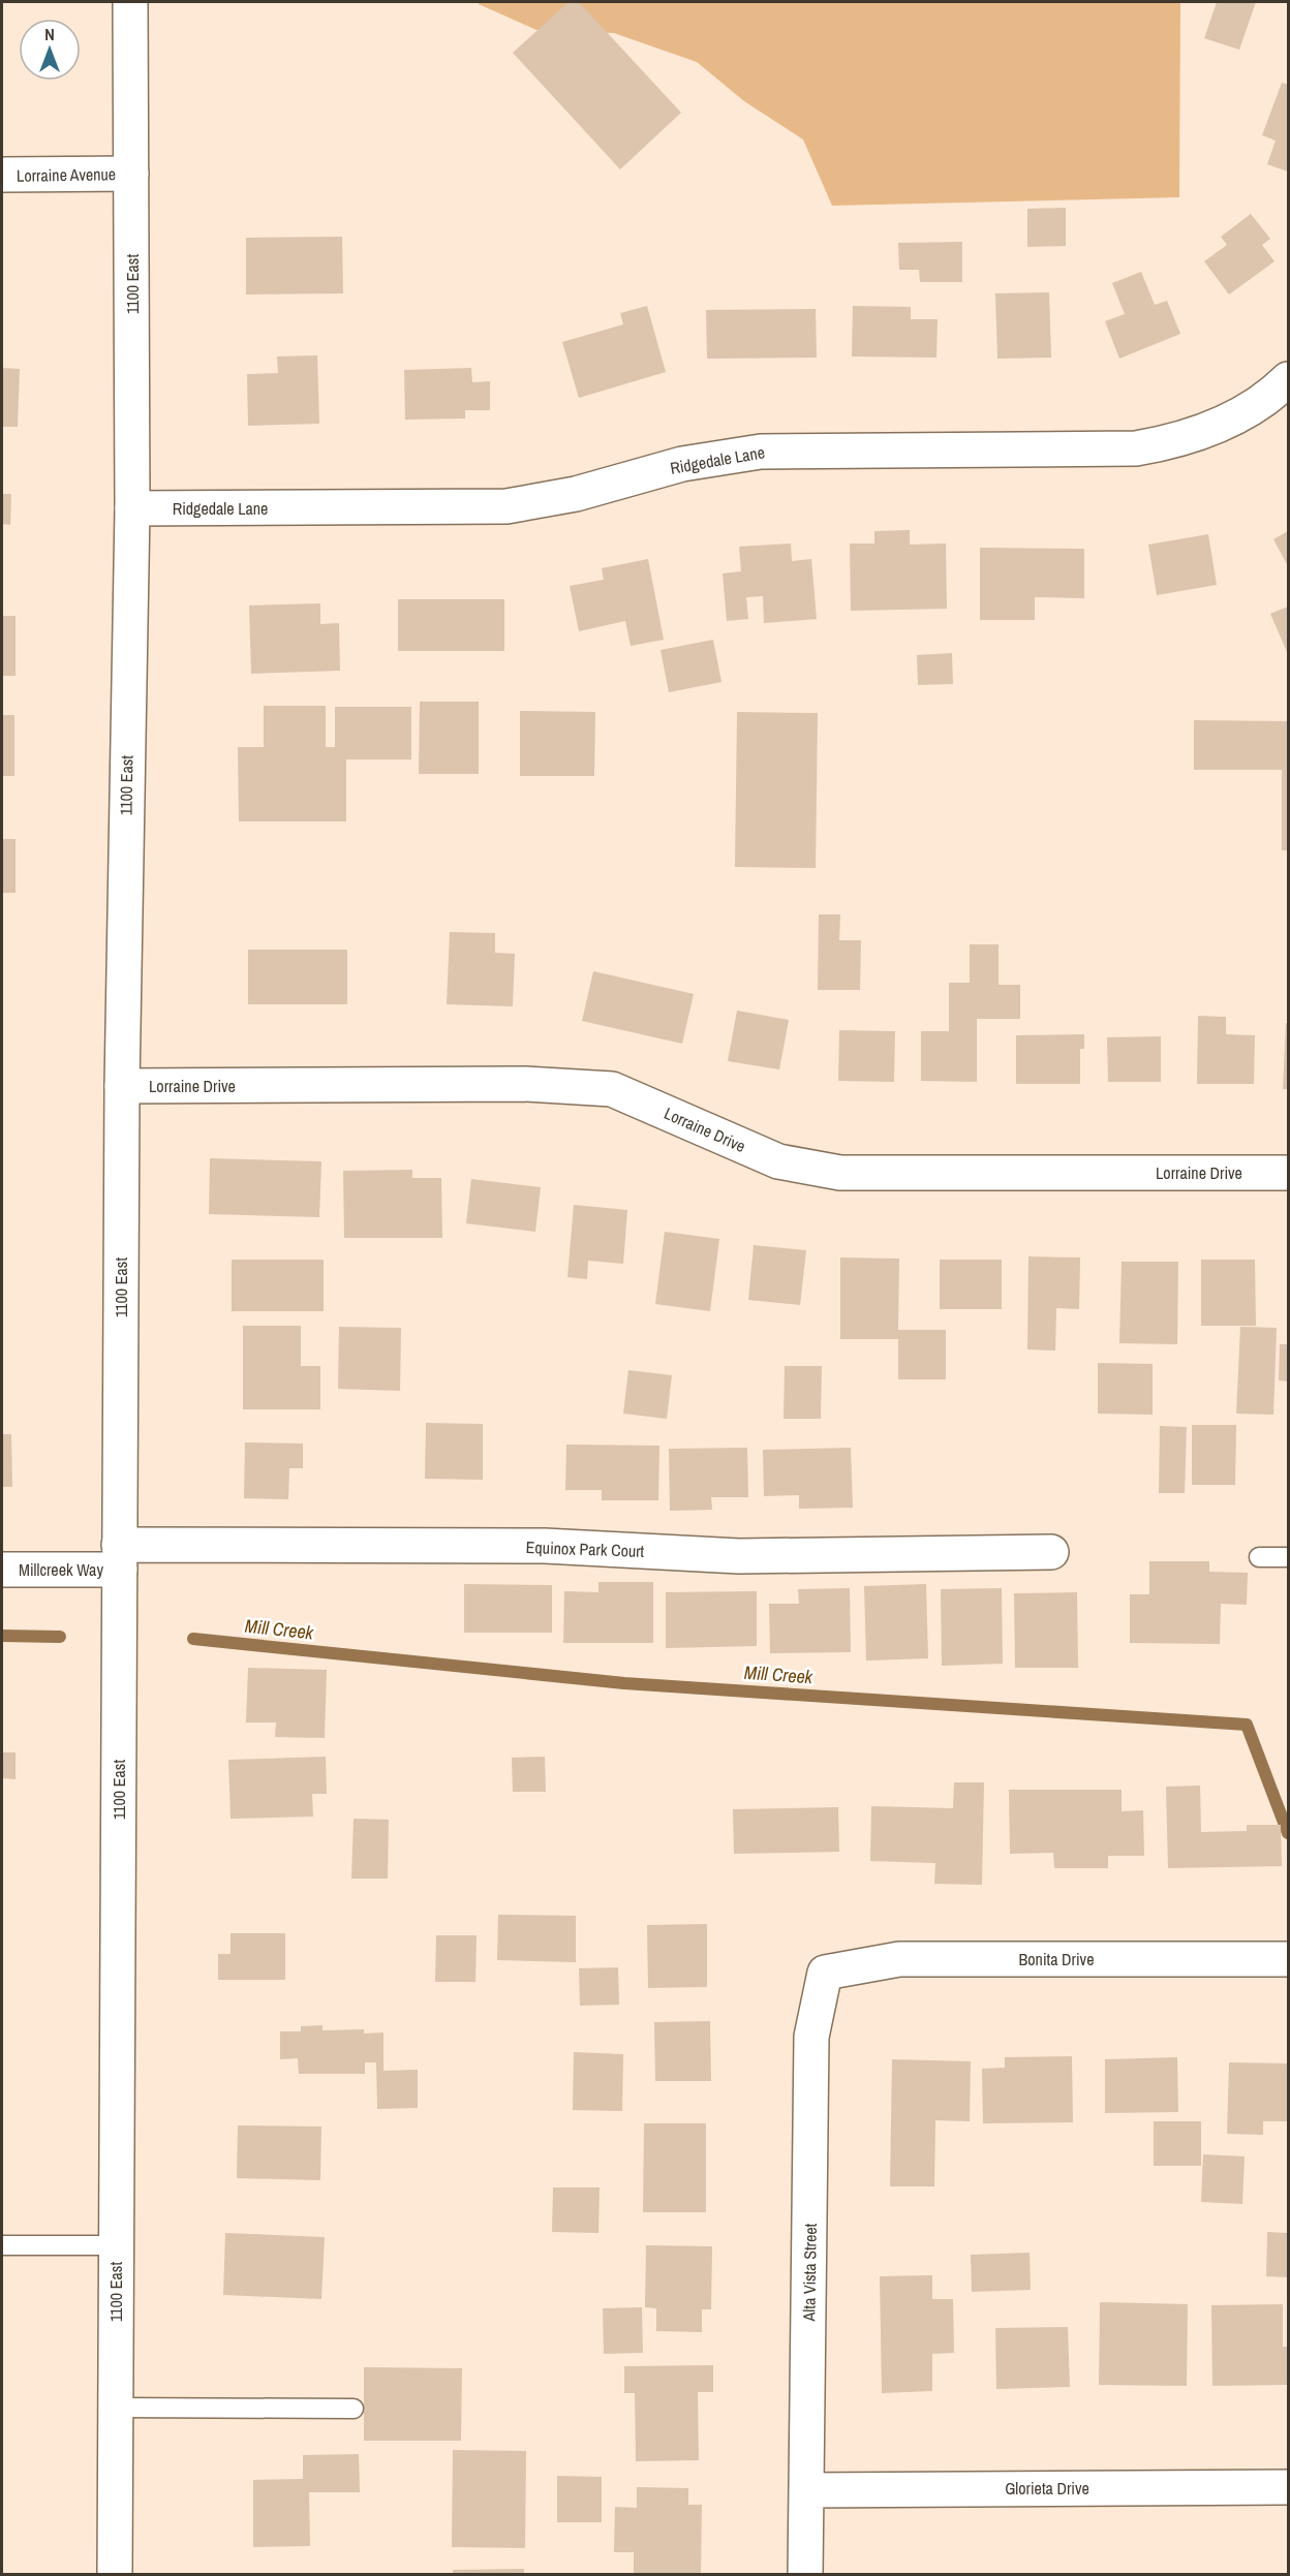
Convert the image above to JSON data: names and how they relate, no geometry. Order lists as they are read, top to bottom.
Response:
{
  "streets": {
    "street": [
      "Lorraine Avenue",
      "1100 East",
      "Ridgedale Lane",
      "Lorraine Drive",
      "Equinox Park Court",
      "Millcreek Way",
      "Bonita Drive",
      "Alta Vista Street",
      "Glorieta Drive"
    ]
  },
  "crossings": [
    ["Lorraine Avenue", "1100 East"],
    ["1100 East", "Ridgedale Lane"],
    ["1100 East", "Lorraine Drive"],
    ["1100 East", "Equinox Park Court"],
    ["1100 East", "Millcreek Way"],
    ["Equinox Park Court", "Millcreek Way"],
    ["Bonita Drive", "Alta Vista Street"],
    ["Alta Vista Street", "Glorieta Drive"]
  ],
  "water": ["Mill Creek"],
  "north": "top"
}
